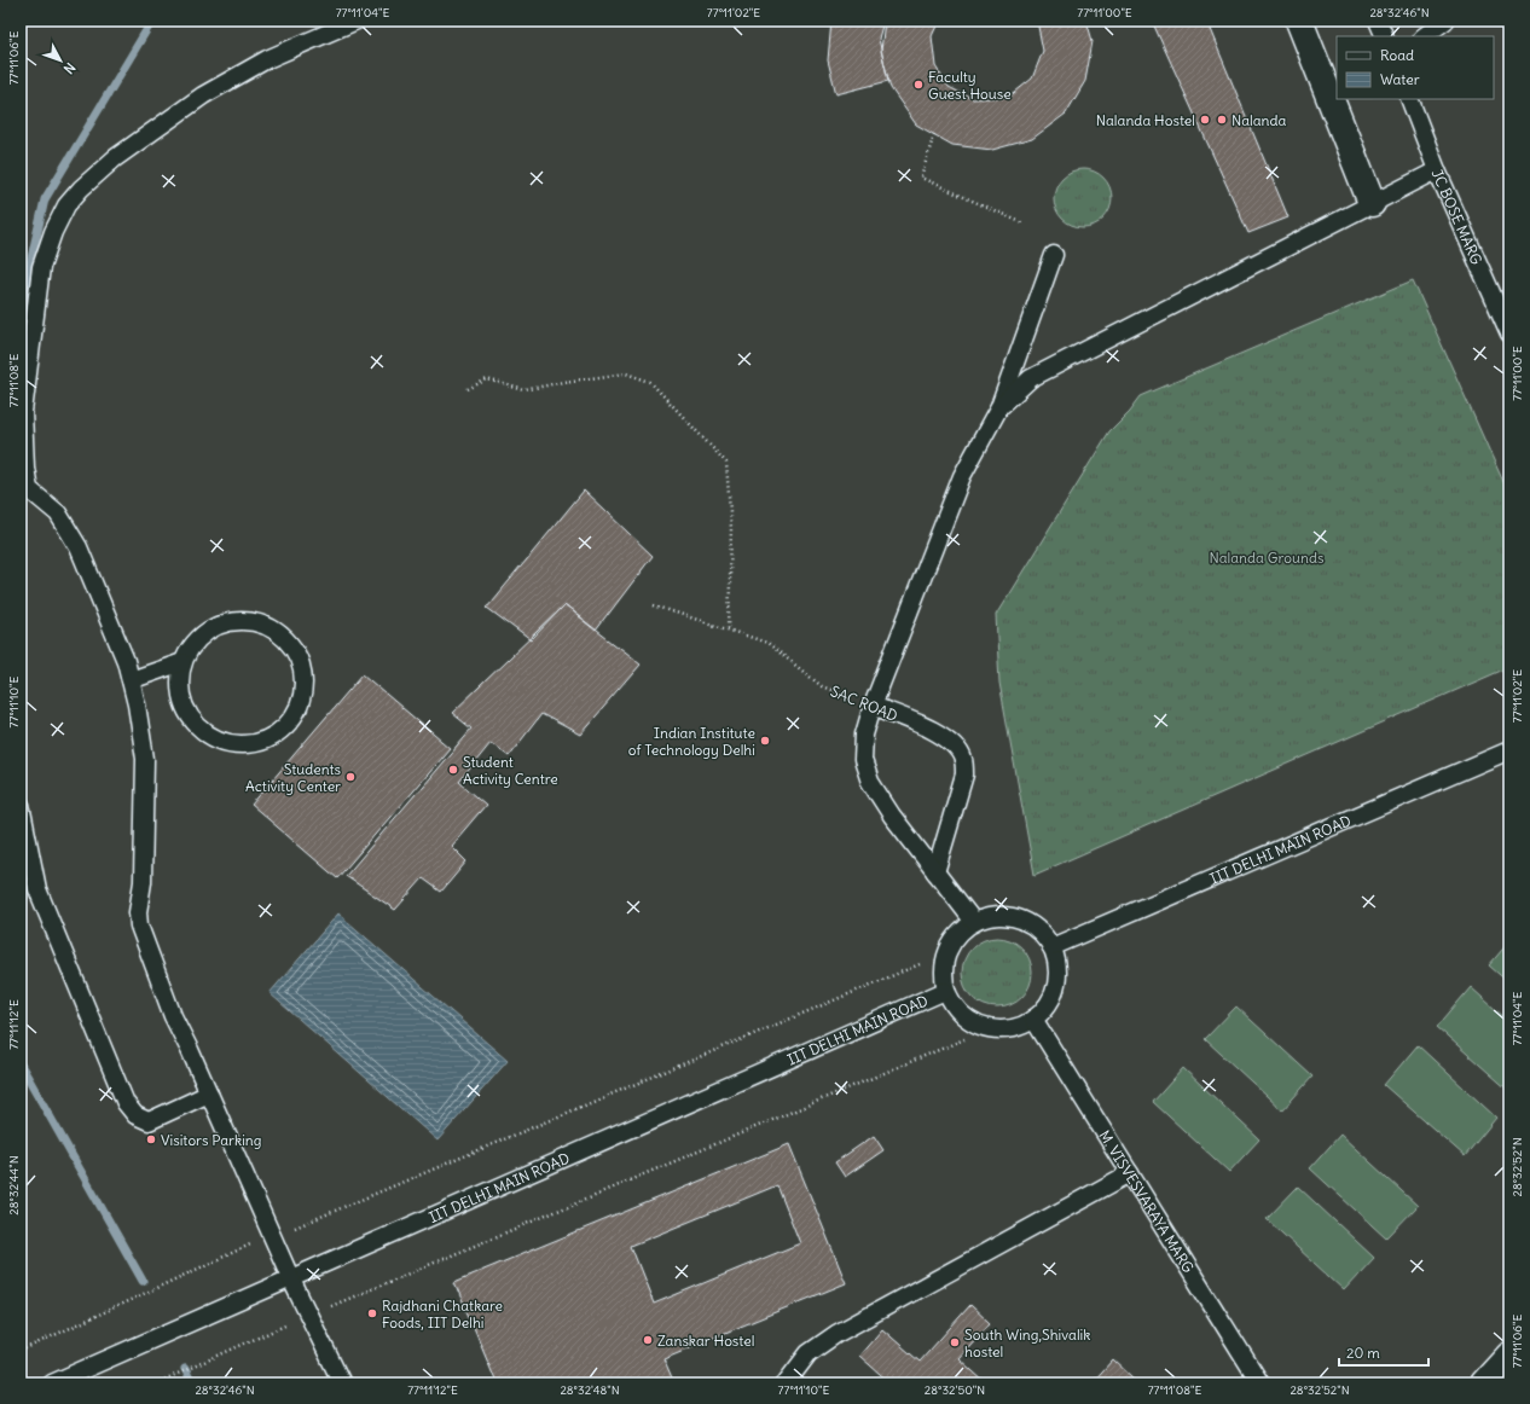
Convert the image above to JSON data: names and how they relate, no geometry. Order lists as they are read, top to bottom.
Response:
{
  "streets": {
    "lane": [
      "JC BOSE MARG",
      "SAC ROAD",
      "IIT DELHI MAIN ROAD",
      "M. VISVESVARAYA MARG"
    ]
  },
  "crossings": [
    ["IIT DELHI MAIN ROAD", "M. VISVESVARAYA MARG"]
  ],
  "parks": ["Nalanda Grounds"],
  "places": [
    "Faculty Guest House",
    "Nalanda Hostel",
    "Nalanda",
    "Indian Institute of Technology Delhi",
    "Student Activity Centre",
    "Students Activity Center",
    "Visitors Parking",
    "Rajdhani Chatkare Foods, IIT Delhi",
    "Zanskar Hostel",
    "South Wing,Shivalik hostel"
  ],
  "legend": ["Road", "Water"],
  "scale_bar": "20 m",
  "north": "bottom right",
  "coordinates": [
    "77°11'04\"E",
    "77°11'02\"E",
    "77°11'00\"E",
    "28°32'46\"N",
    "77°11'06\"E",
    "77°11'08\"E",
    "77°11'10\"E",
    "77°11'12\"E",
    "28°32'52\"N",
    "28°32'44\"N",
    "28°32'48\"N",
    "28°32'50\"N"
  ]
}
